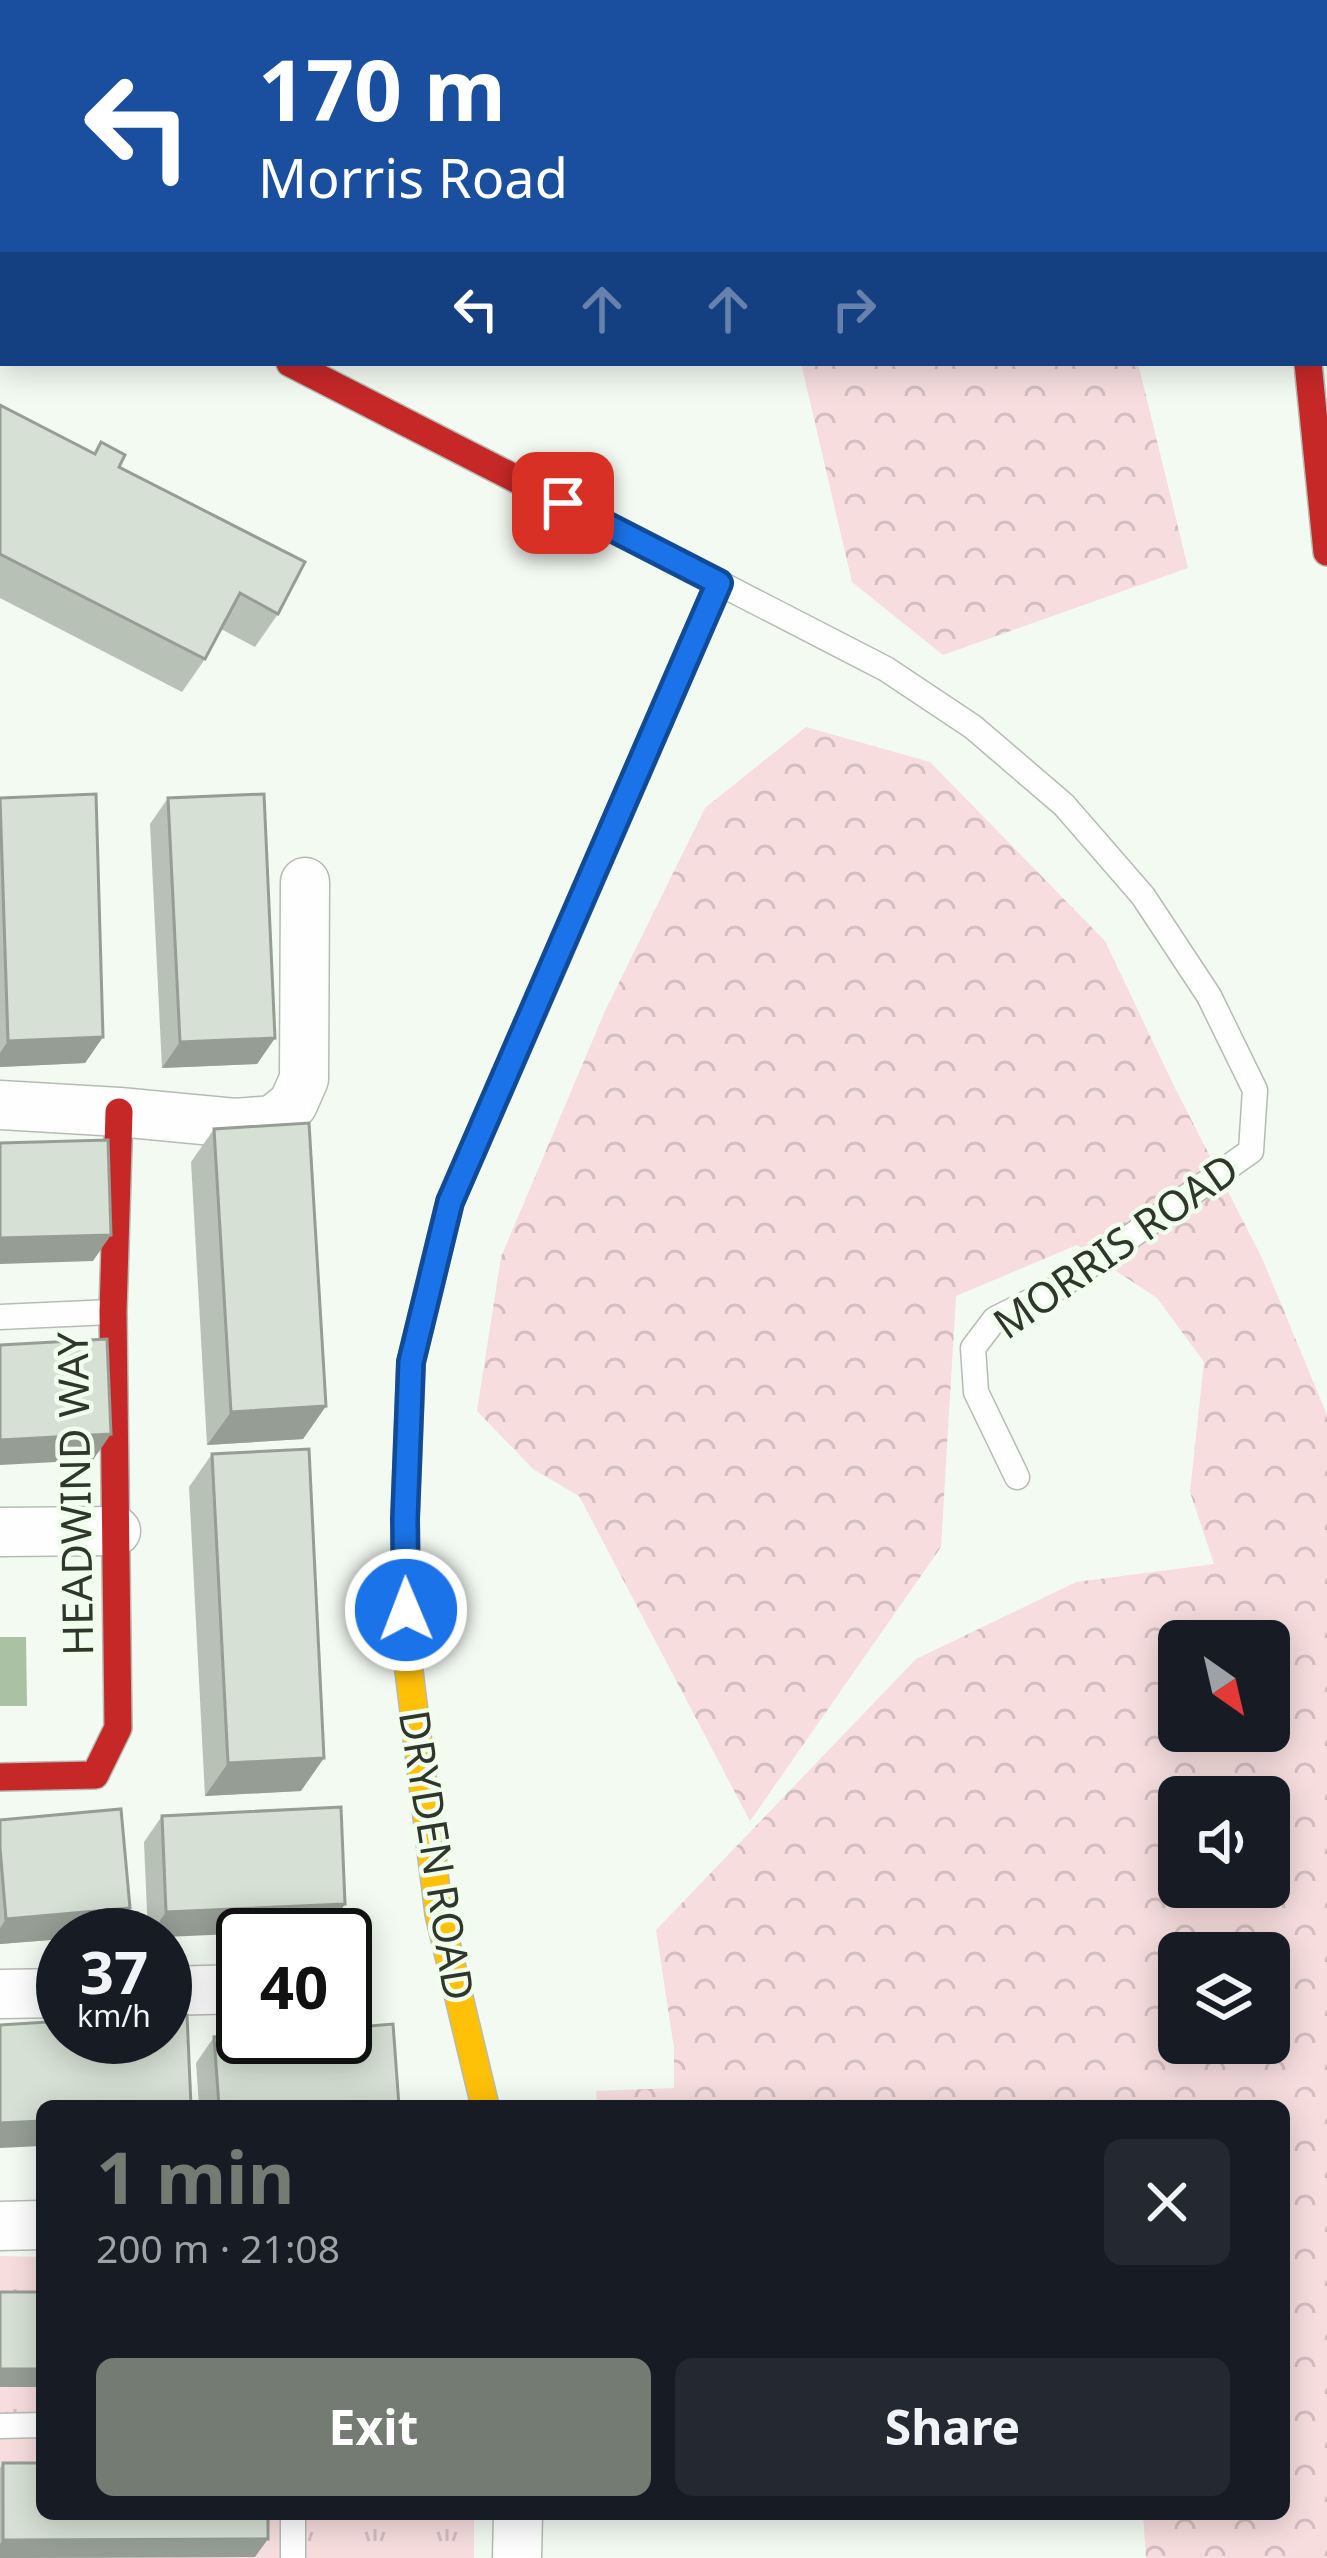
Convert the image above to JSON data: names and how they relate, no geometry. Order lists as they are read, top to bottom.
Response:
{
  "streets": {
    "main road": ["MORRIS ROAD", "HEADWIND WAY", "DRYDEN ROAD"]
  },
  "crossings": [
    ["MORRIS ROAD", "DRYDEN ROAD"]
  ],
  "north": "bottom right",
  "page": {
    "turn": ["170 m", "Morris Road"],
    "speed": "37 km/h",
    "limit": "40",
    "heading": ["1 min", "200 m · 21:08"],
    "buttons": ["Exit", "Share"]
  }
}
